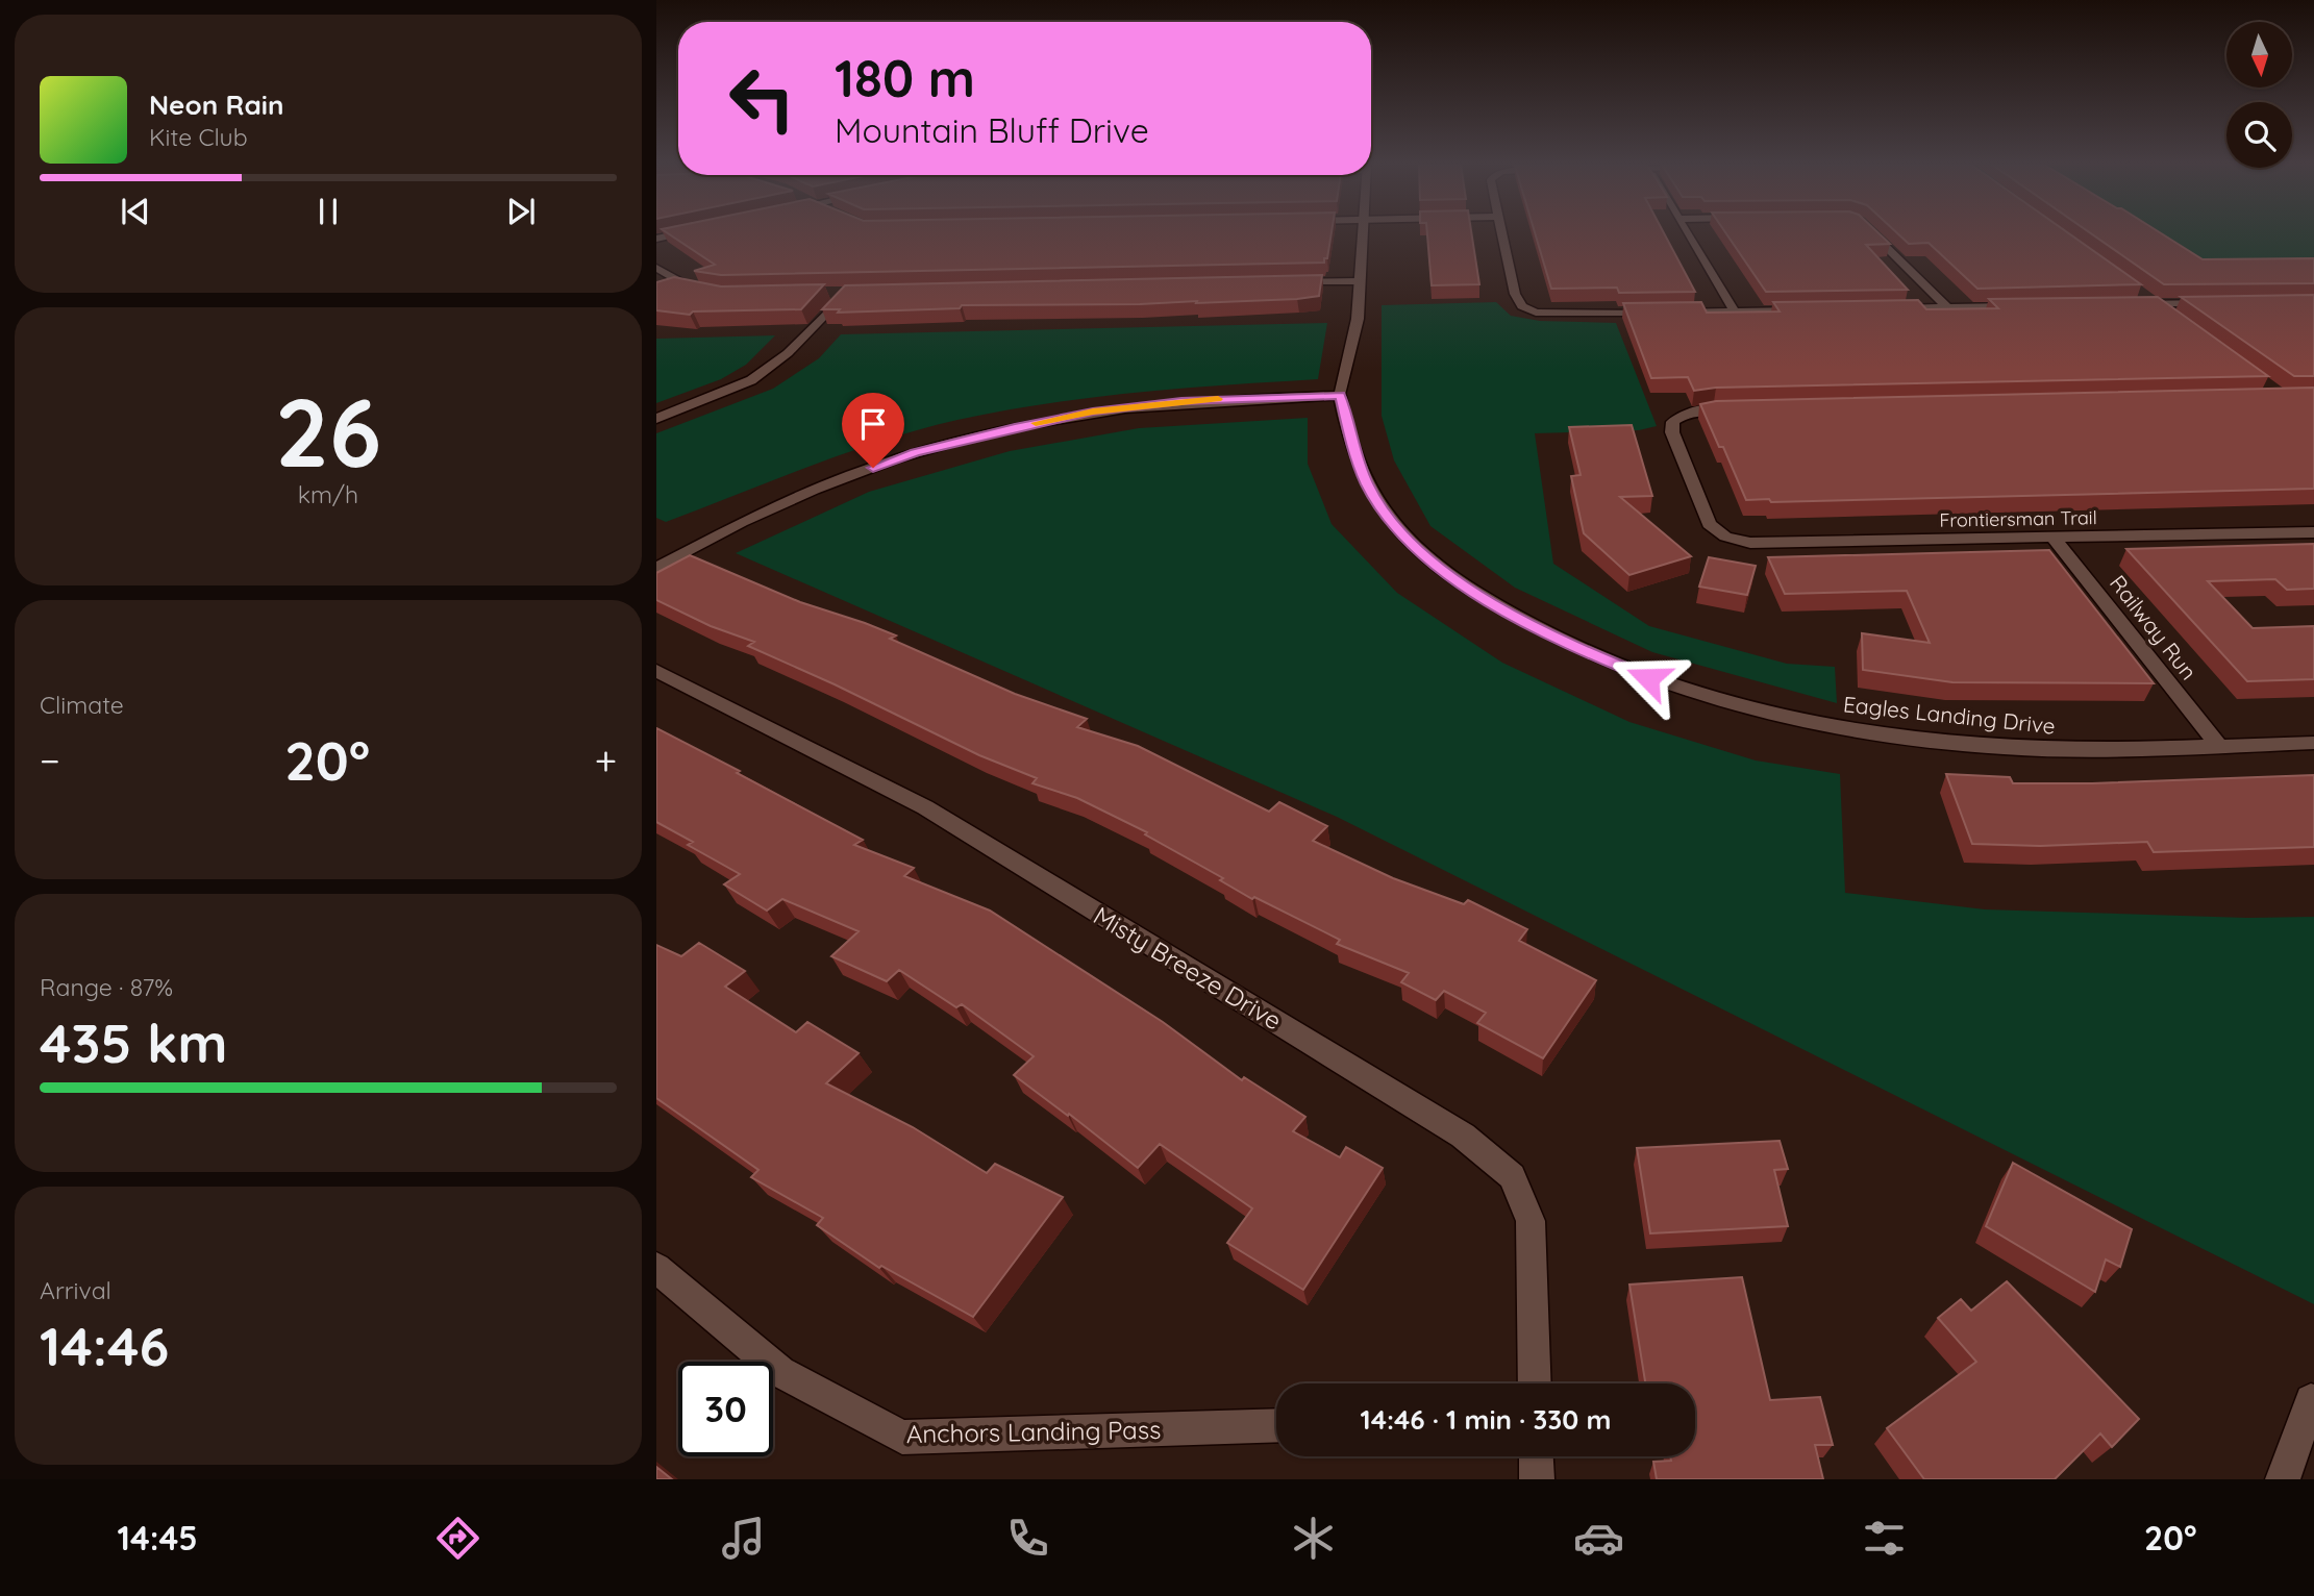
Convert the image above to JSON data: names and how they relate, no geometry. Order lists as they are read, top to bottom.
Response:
{
  "streets": {
    "street": [
      "Frontiersman Trail",
      "Railway Run",
      "Eagles Landing Drive",
      "Misty Breeze Drive",
      "Anchors Landing Pass"
    ]
  },
  "crossings": [
    ["Frontiersman Trail", "Railway Run"],
    ["Railway Run", "Eagles Landing Drive"]
  ],
  "north": "bottom",
  "page": {
    "turn": ["180 m", "Mountain Bluff Drive"],
    "song": ["Neon Rain", "Kite Club"],
    "tile": [
      ["26", "km/h"],
      "Climate",
      ["Range · 87%", "435 km"],
      ["Arrival", "14:46"]
    ],
    "heat": ["−", "20°", "+"],
    "limit": "30",
    "trip": "14:46 · 1 min · 330 m",
    "tabs": ["14:45", "20°"]
  }
}
